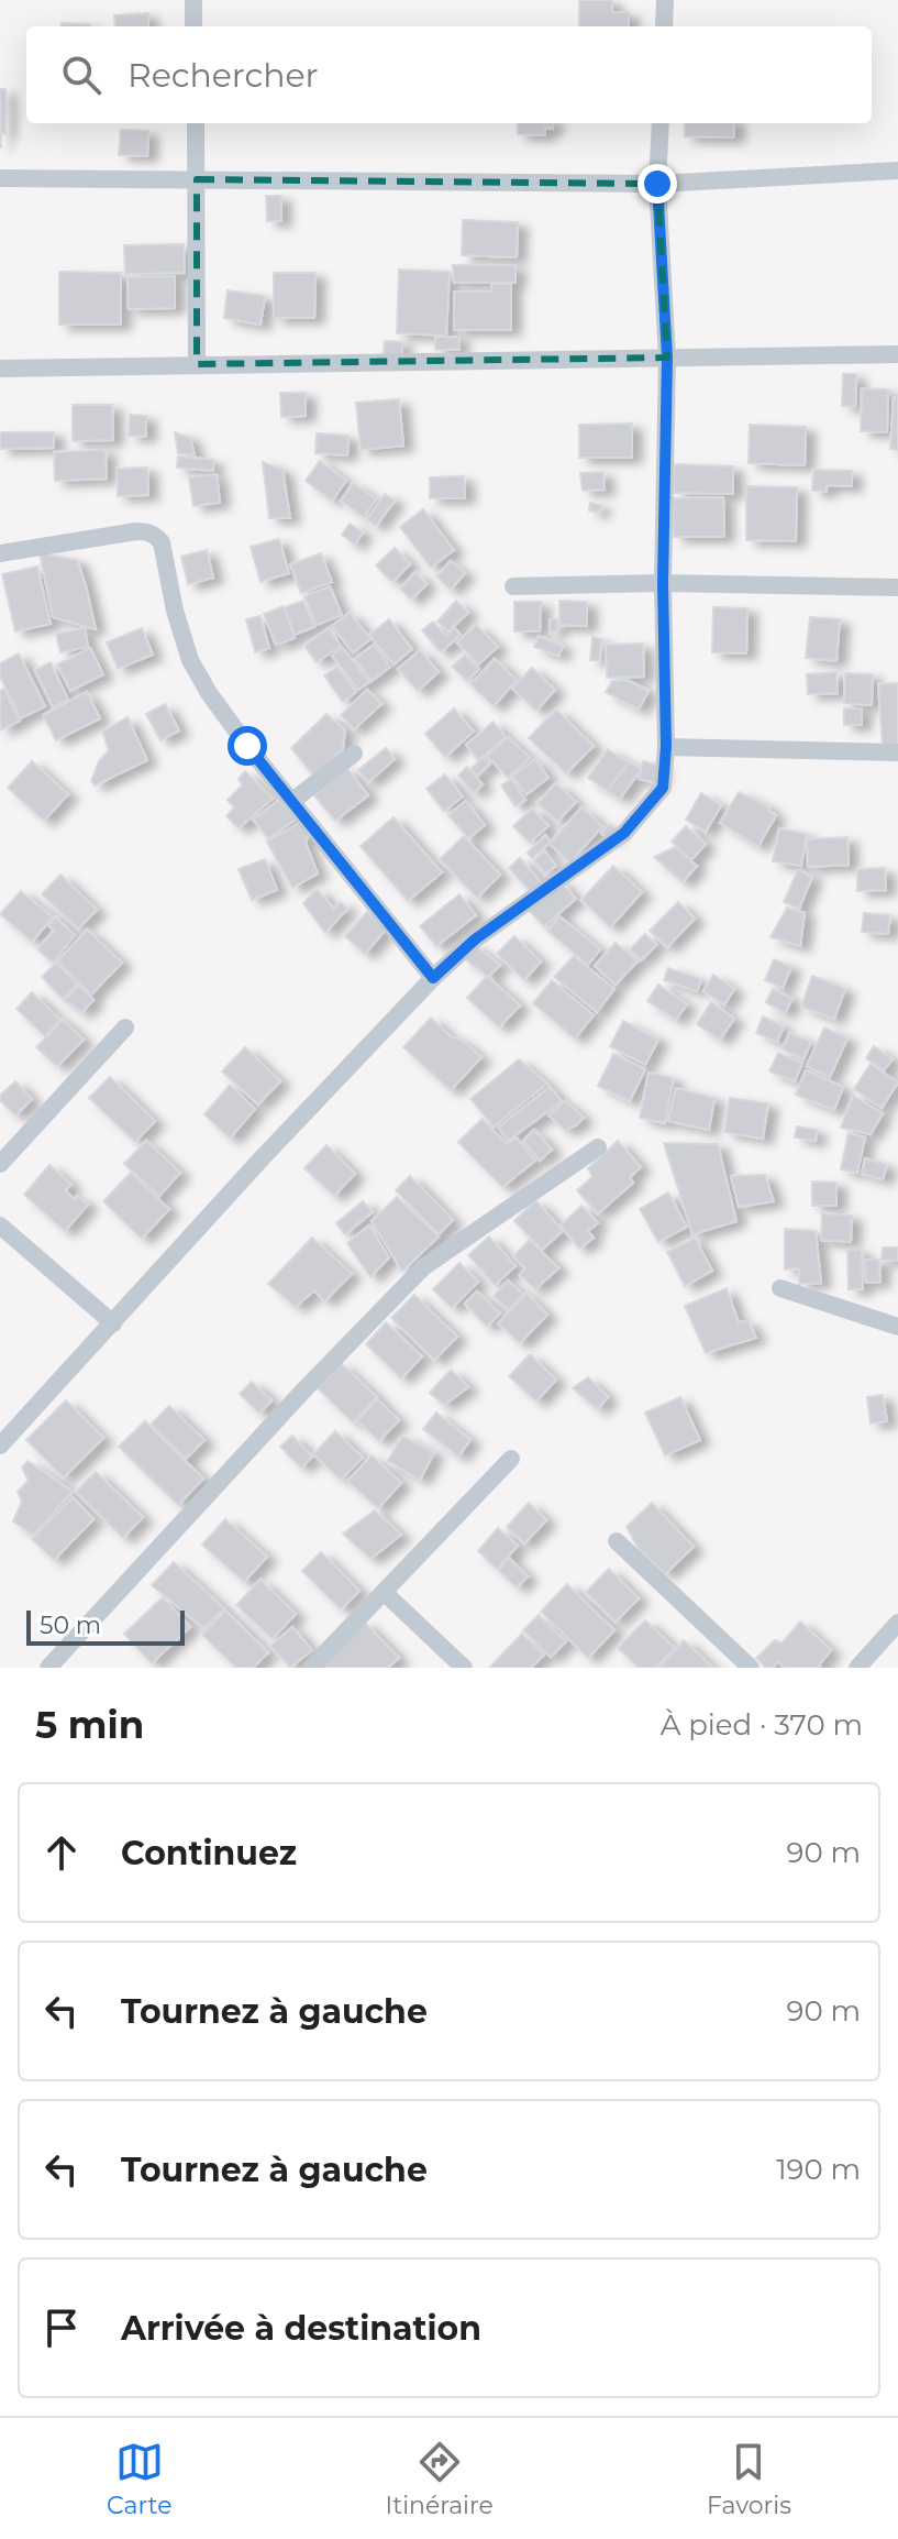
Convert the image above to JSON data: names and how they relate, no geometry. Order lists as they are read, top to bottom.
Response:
{
  "scale_bar": "50 m",
  "page": {
    "search": "Rechercher",
    "scale": "50 m",
    "heading": ["5 min", "À pied · 370 m"],
    "list": [
      ["Continuez", "90 m"],
      ["Tournez à gauche", "90 m"],
      ["Tournez à gauche", "190 m"],
      "Arrivée à destination"
    ],
    "nav": ["Carte", "Itinéraire", "Favoris"]
  }
}
